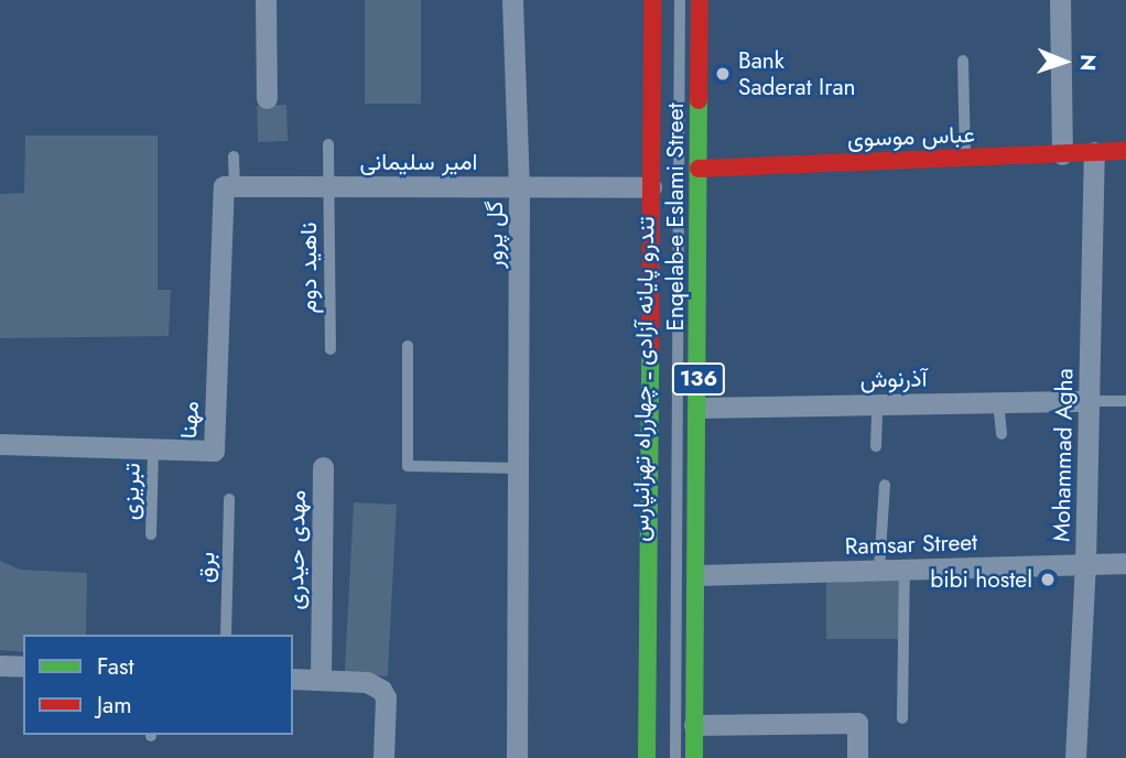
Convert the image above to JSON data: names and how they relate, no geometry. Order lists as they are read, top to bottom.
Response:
{
  "streets": {
    "main road": ["عباس موسوی", "Enqelab-e Eslami Street", "136"],
    "street": [
      "امیر سلیمانی",
      "گل پرور",
      "آذرنوش",
      "مهنا",
      "Mohammad Agha",
      "Ramsar Street",
      "مهدی حیدری"
    ],
    "lane": [
      "ناهید دوم",
      "تندرو پایانه آزادی ـ چهارراه تهرانپارس",
      "تبریزی",
      "برق"
    ]
  },
  "crossings": [
    ["عباس موسوی", "Enqelab-e Eslami Street"],
    ["عباس موسوی", "Mohammad Agha"],
    ["امیر سلیمانی", "Enqelab-e Eslami Street"],
    ["امیر سلیمانی", "گل پرور"],
    ["امیر سلیمانی", "ناهید دوم"],
    ["امیر سلیمانی", "مهنا"],
    ["Enqelab-e Eslami Street", "آذرنوش"],
    ["Enqelab-e Eslami Street", "Ramsar Street"],
    ["آذرنوش", "Mohammad Agha"],
    ["مهنا", "تبریزی"],
    ["Mohammad Agha", "Ramsar Street"]
  ],
  "places": ["Bank Saderat Iran", "bibi hostel"],
  "legend": ["Fast", "Jam"],
  "north": "right"
}
